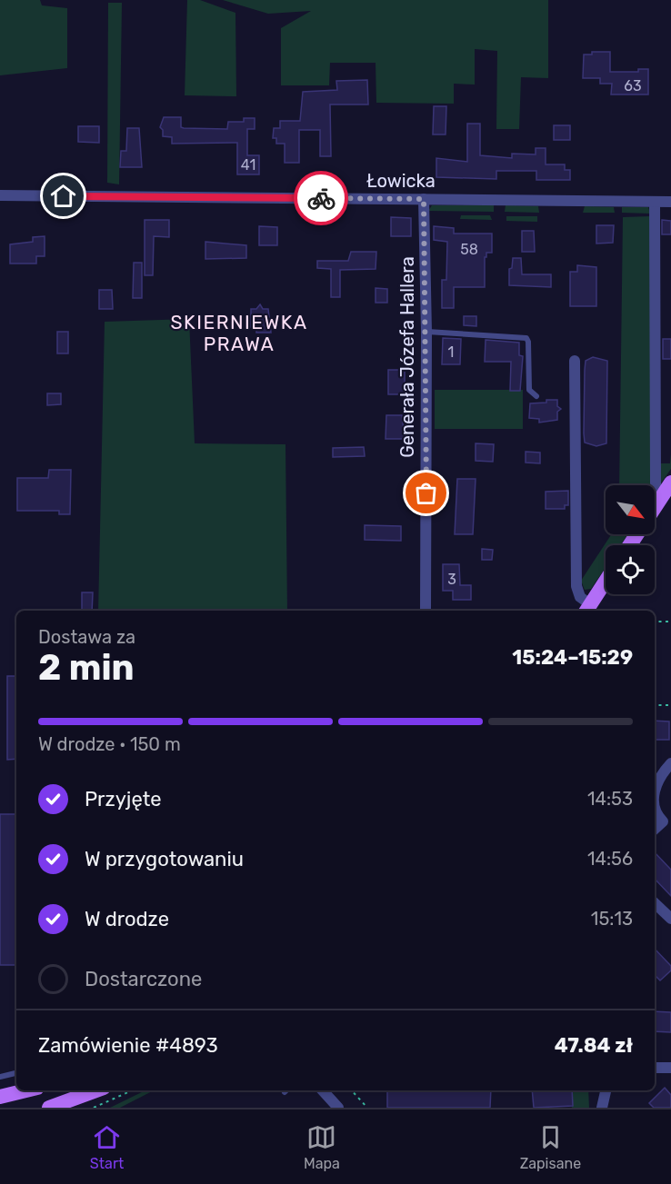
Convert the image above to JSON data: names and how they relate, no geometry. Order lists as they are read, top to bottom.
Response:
{
  "streets": {
    "street": ["Łowicka", "Generała Józefa Hallera"]
  },
  "crossings": [
    ["Łowicka", "Generała Józefa Hallera"]
  ],
  "districts": ["SKIERNIEWKA PRAWA"],
  "house_numbers": [
    "63",
    "41",
    "58",
    "1",
    "3"
  ],
  "north": "bottom right",
  "page": {
    "heading": ["2 min", "Dostawa za", "15:24–15:29"],
    "panel": ["Zamówienie #4893", "47.84 zł"],
    "bar": "W drodze · 150 m",
    "list": [
      ["Przyjęte", "14:53"],
      ["W przygotowaniu", "14:56"],
      ["W drodze", "15:13"],
      "Dostarczone"
    ],
    "tabs": ["Start", "Mapa", "Zapisane"]
  }
}
